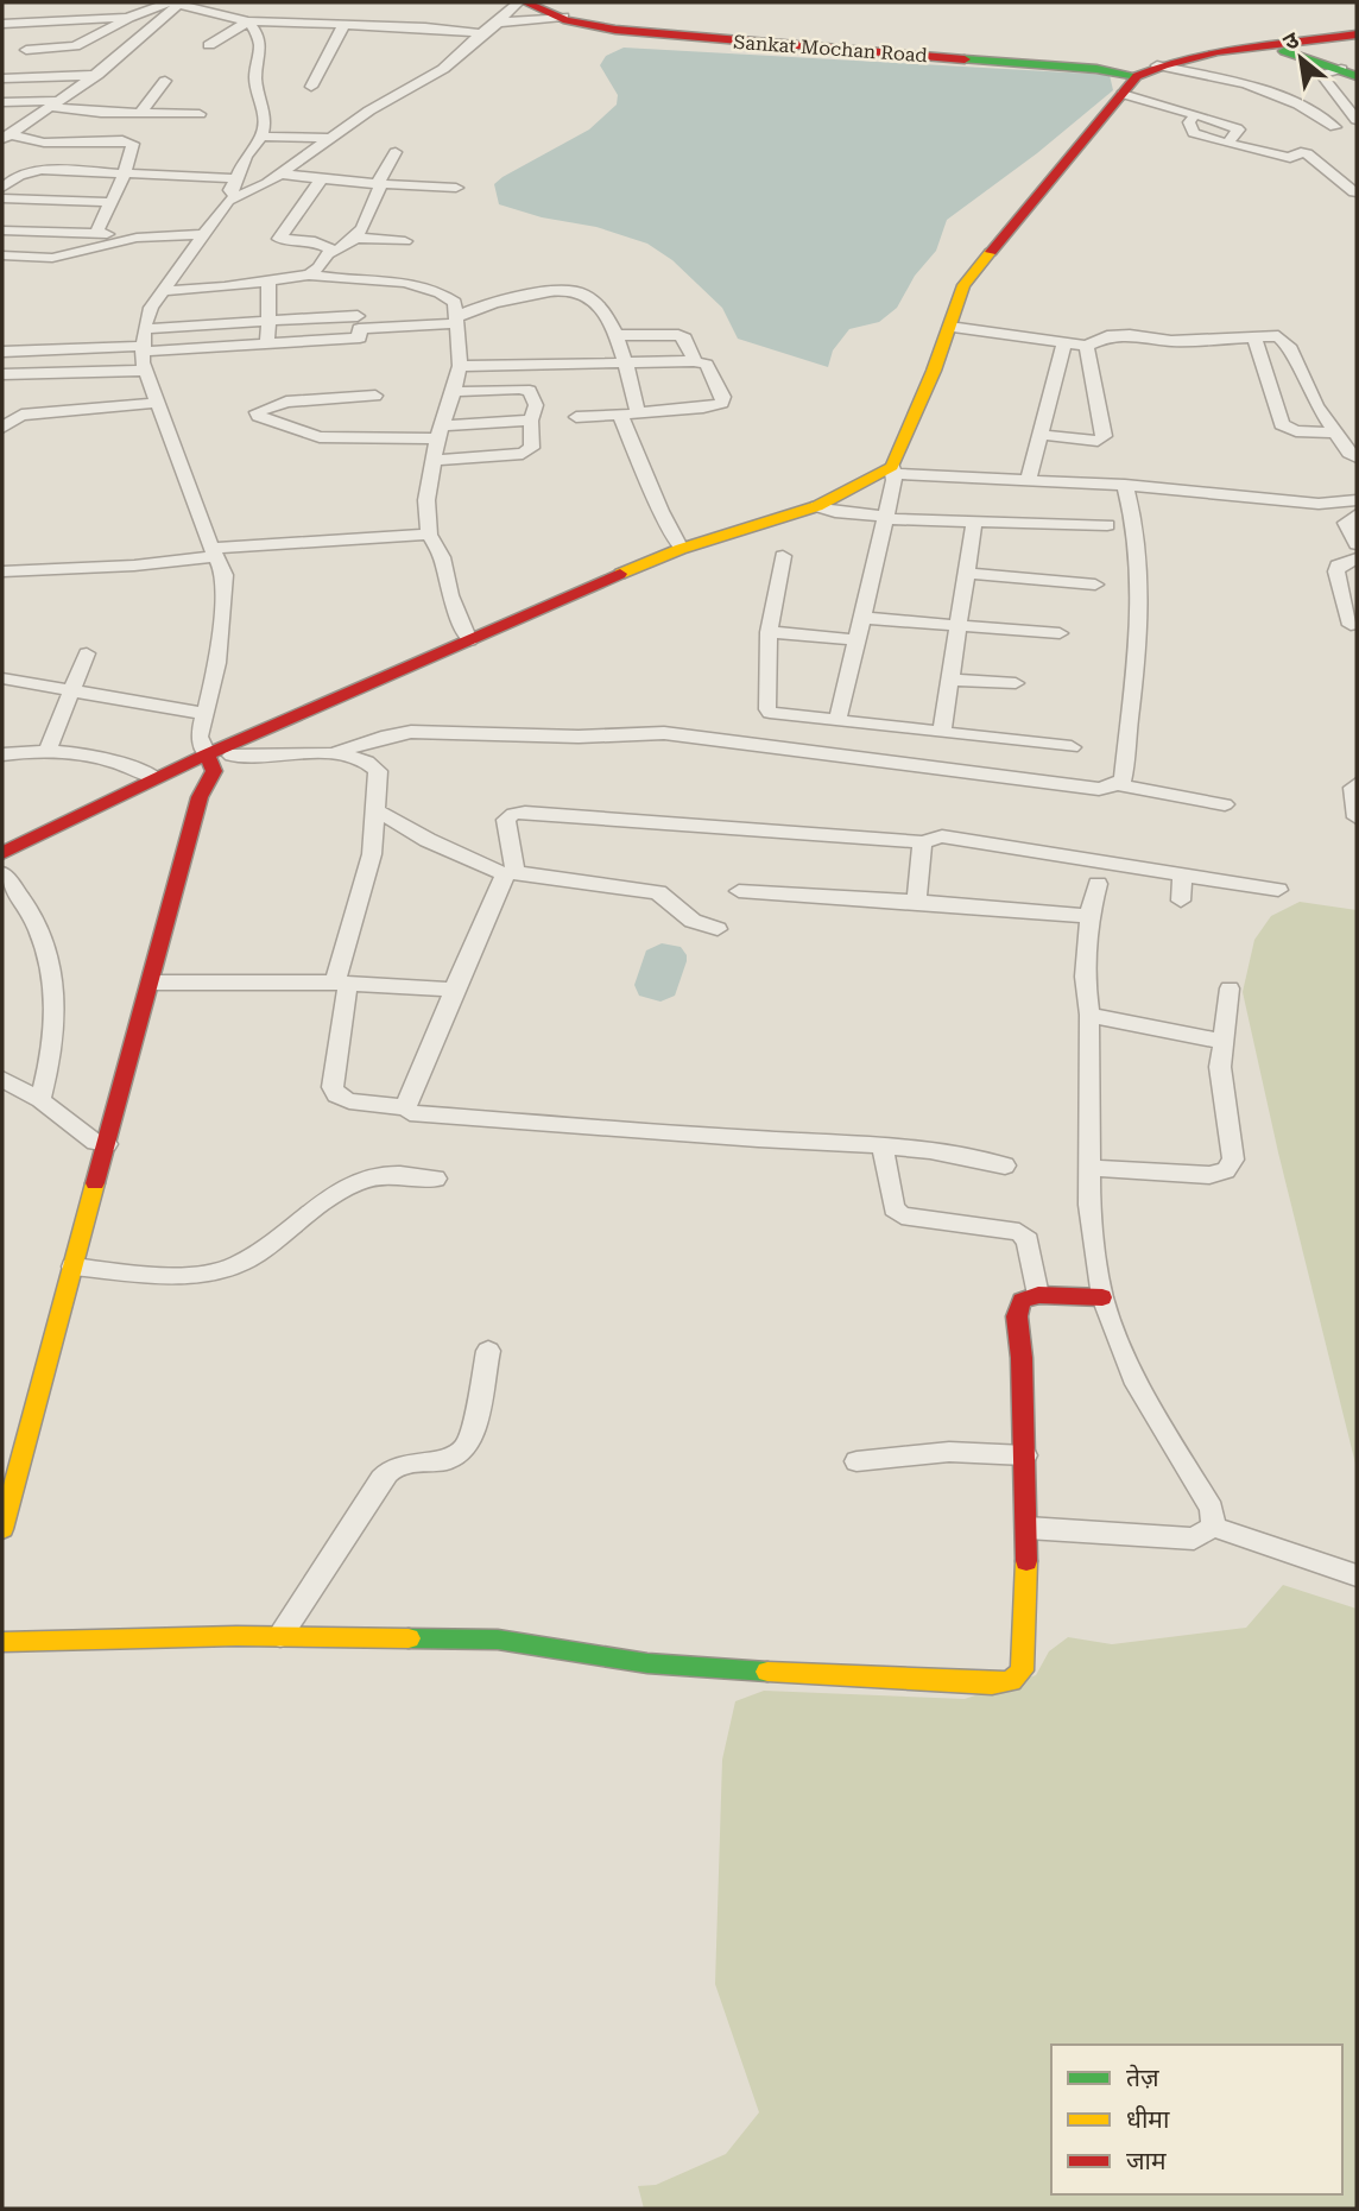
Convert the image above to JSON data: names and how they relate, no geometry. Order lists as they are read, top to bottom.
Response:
{
  "streets": {
    "main road": ["Sankat Mochan Road"]
  },
  "legend": ["तेज़", "धीमा", "जाम"],
  "north": "top left"
}
